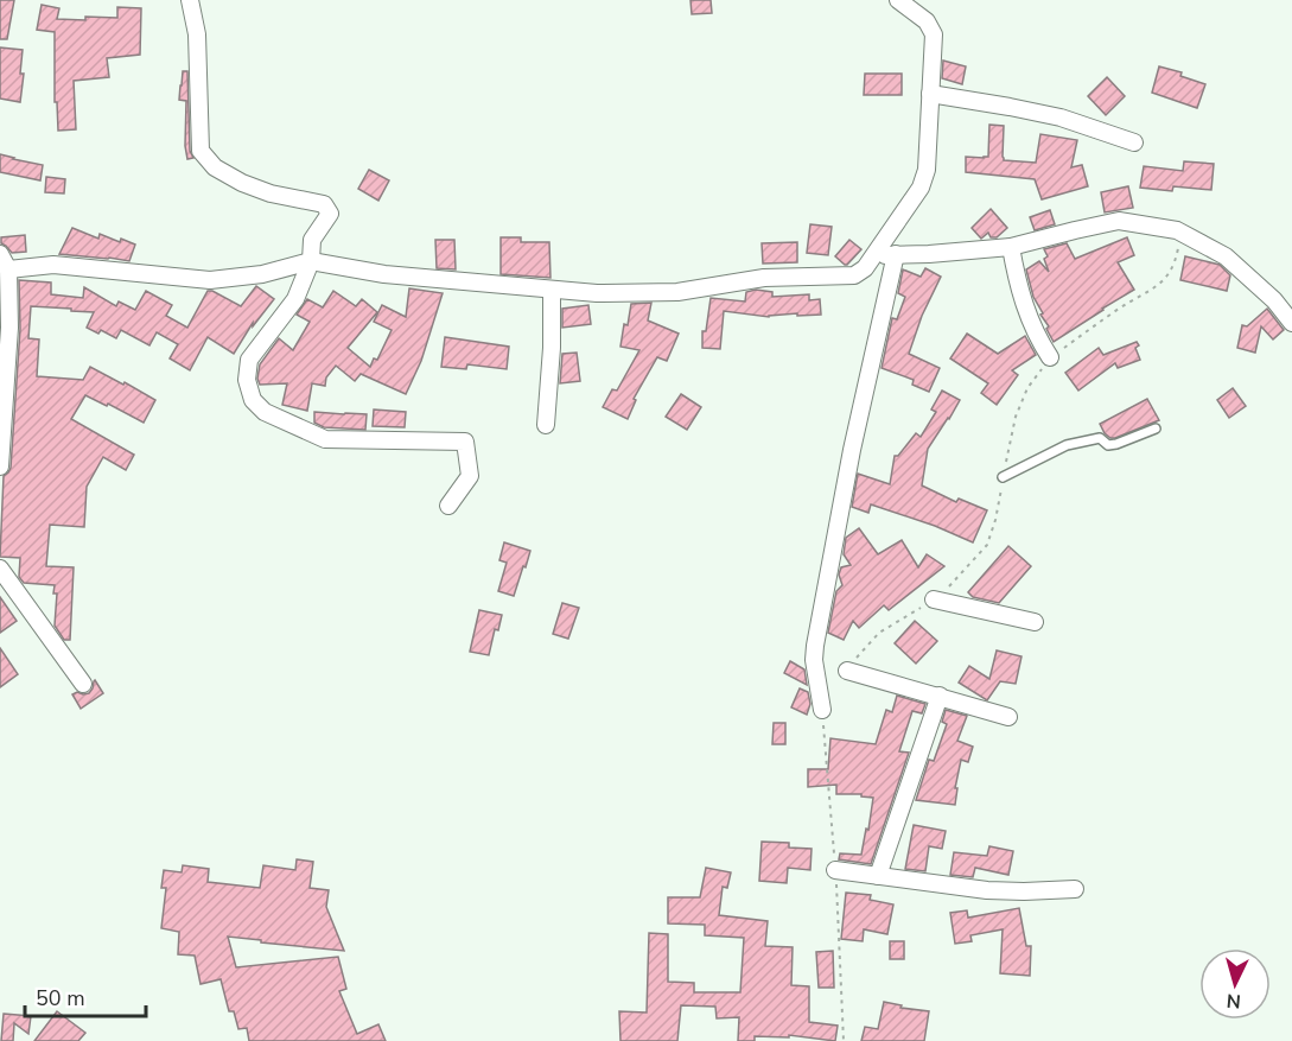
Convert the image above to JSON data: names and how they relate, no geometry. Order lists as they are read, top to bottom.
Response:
{
  "scale_bar": "50 m",
  "north": "bottom"
}
